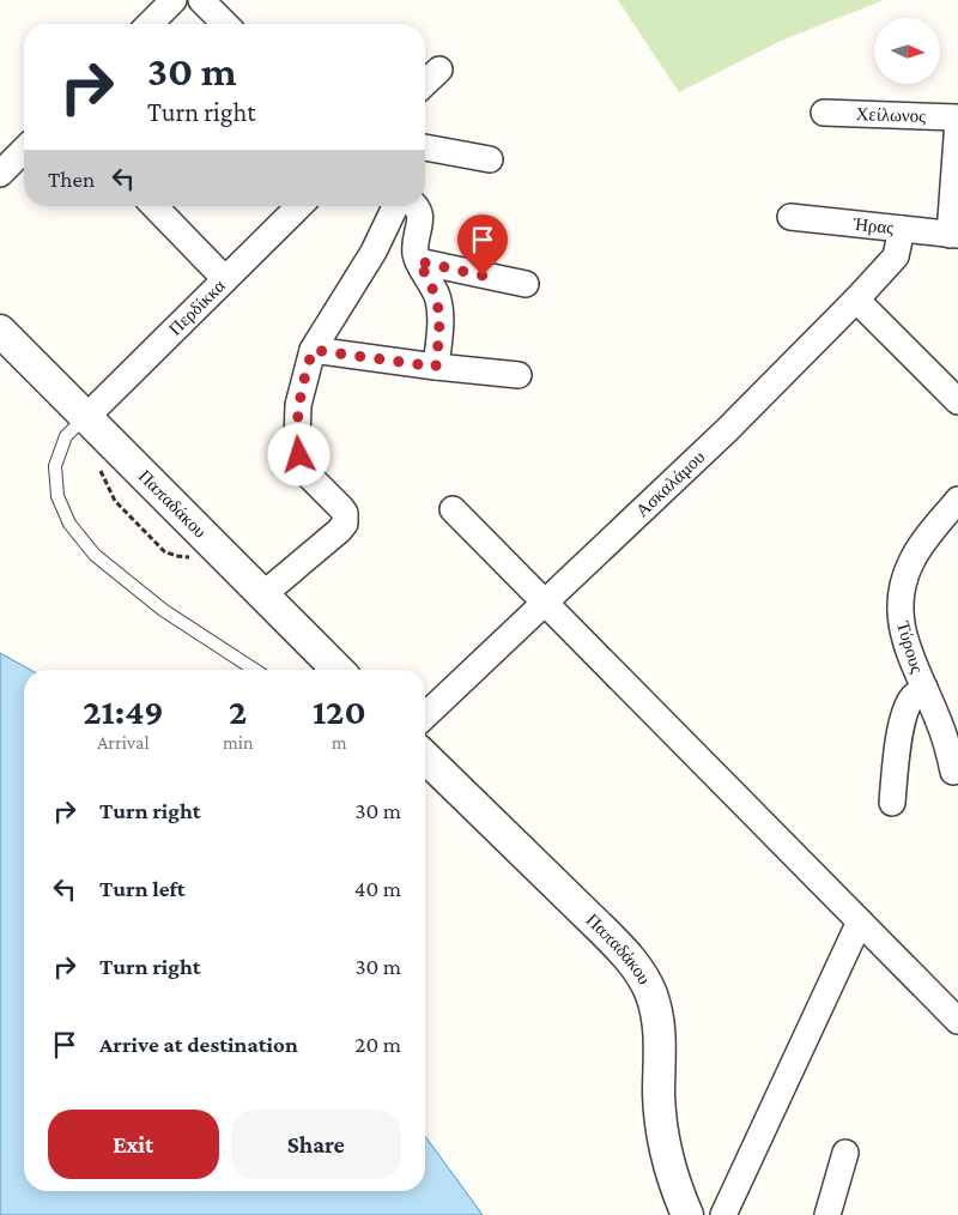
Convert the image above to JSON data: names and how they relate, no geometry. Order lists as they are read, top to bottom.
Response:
{
  "streets": {
    "street": [
      "Χείλωνος",
      "Ήρας",
      "Περδίκκα",
      "Ασκαλάμου",
      "Παπαδάκου",
      "Τύρους"
    ]
  },
  "crossings": [
    ["Ήρας", "Ασκαλάμου"],
    ["Περδίκκα", "Παπαδάκου"]
  ],
  "north": "right",
  "page": {
    "turn": ["30 m", "Turn right"],
    "then": "Then",
    "eta": [
      "21:49",
      "Arrival",
      "2",
      "min",
      "120",
      "m"
    ],
    "list": [
      {
        "name": "Turn right",
        "value": "30 m"
      },
      {
        "name": "Turn left",
        "value": "40 m"
      },
      {
        "name": "Turn right",
        "value": "30 m"
      },
      {
        "name": "Arrive at destination",
        "value": "20 m"
      }
    ],
    "buttons": ["Exit", "Share"]
  }
}
